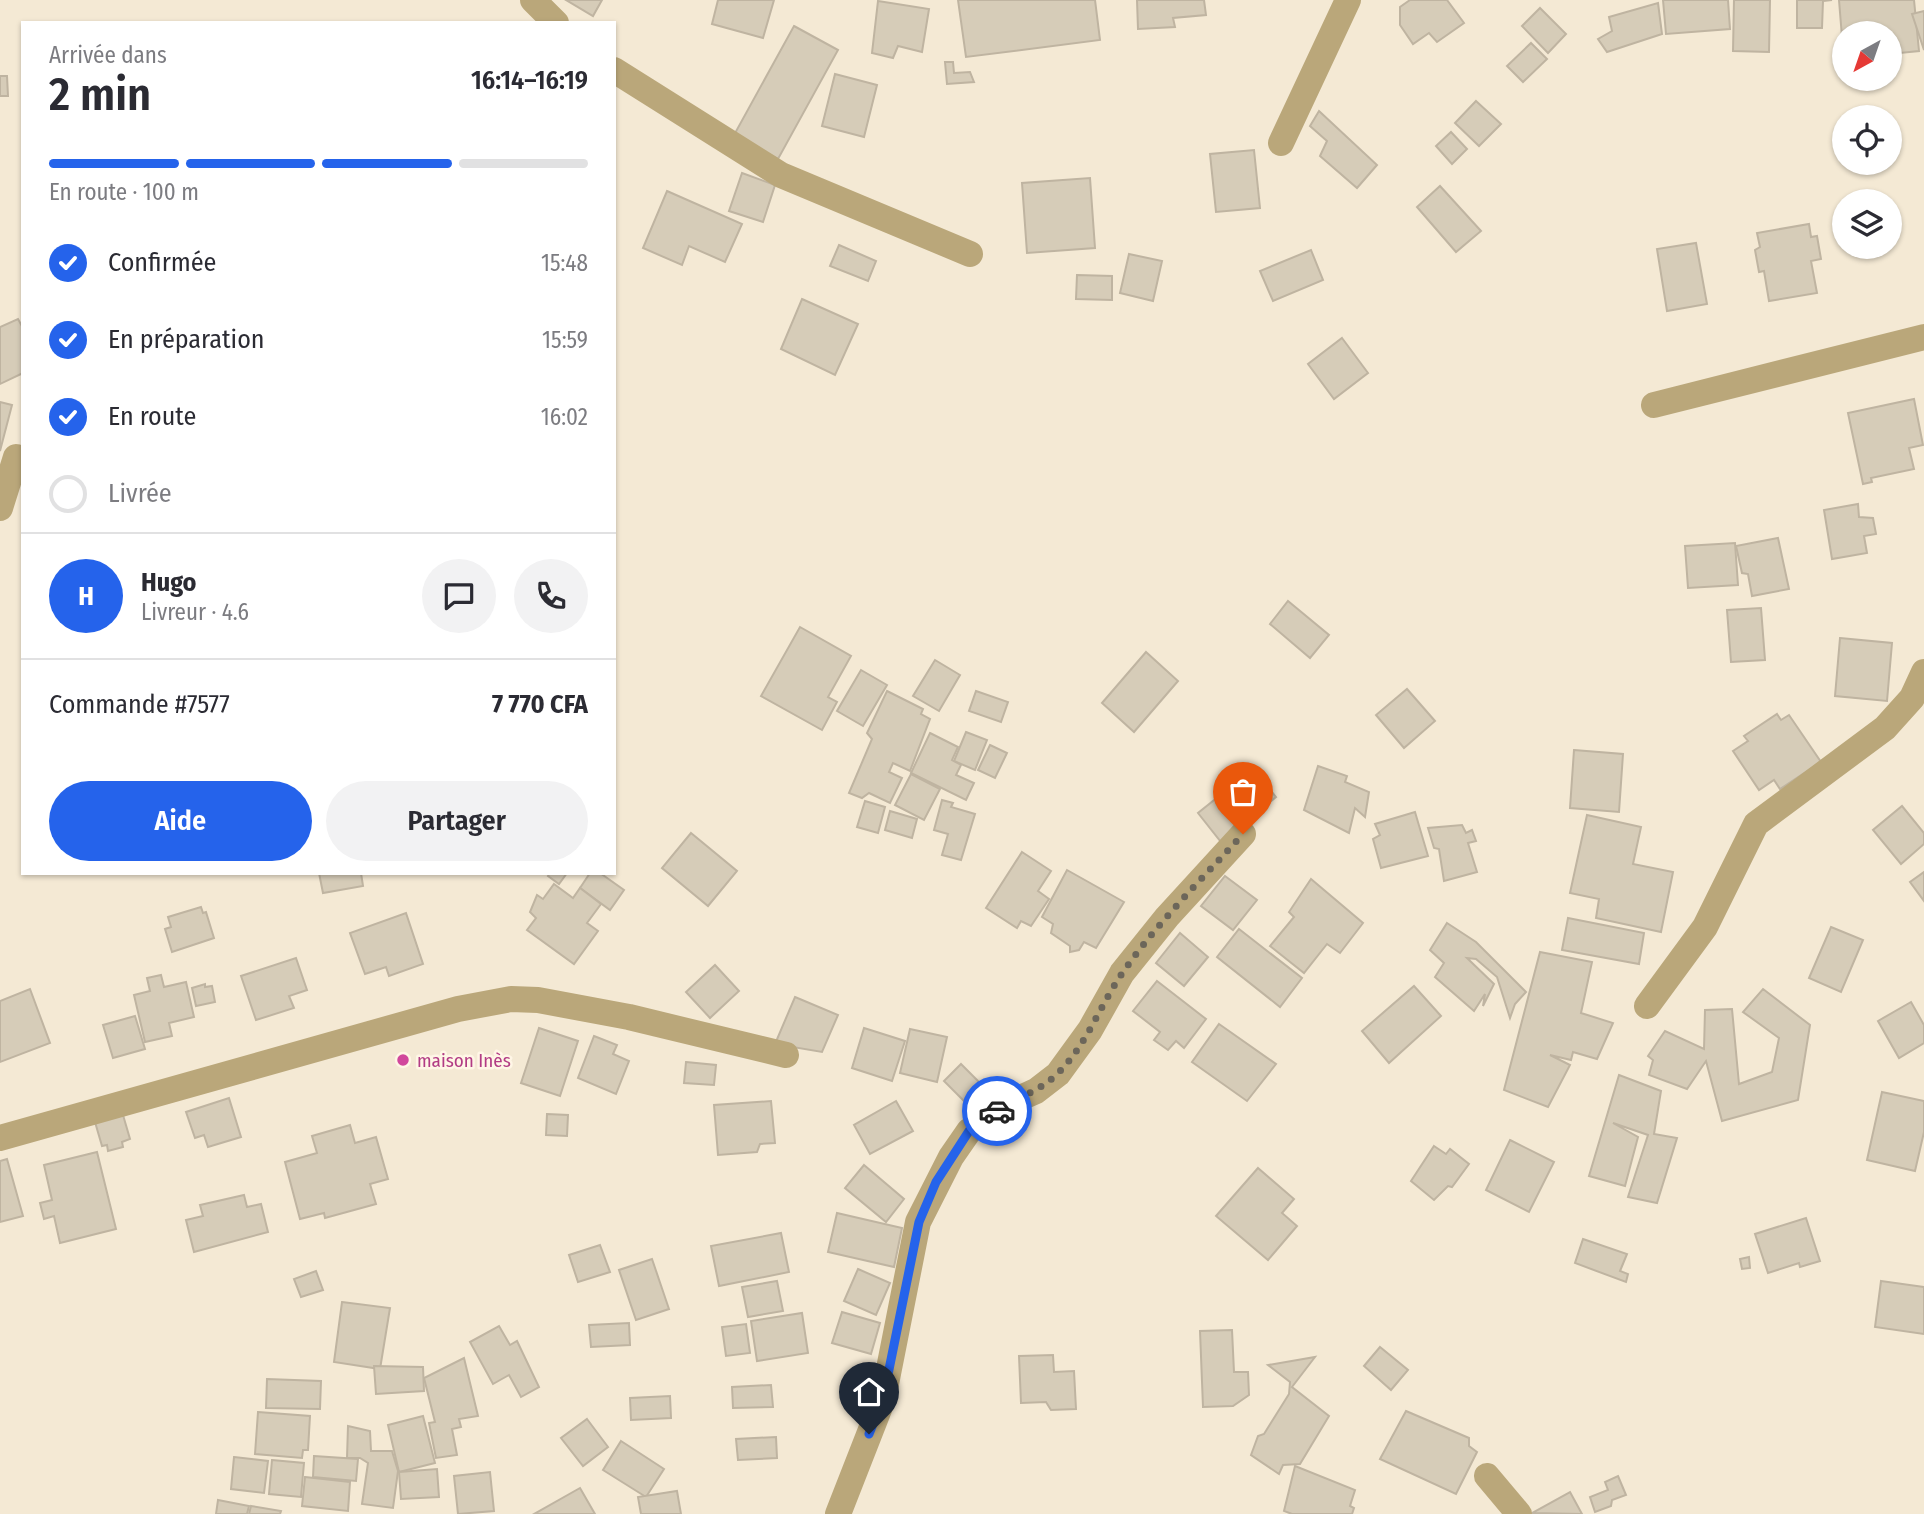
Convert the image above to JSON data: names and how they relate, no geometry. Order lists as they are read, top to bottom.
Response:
{
  "places": ["maison Inès"],
  "north": "bottom left",
  "page": {
    "heading": ["2 min", "Arrivée dans", "16:14–16:19"],
    "panel": [
      "Hugo",
      "Livreur · 4.6",
      "Commande #7577",
      "7 770 CFA"
    ],
    "bar": "En route · 100 m",
    "list": [
      ["Confirmée", "15:48"],
      ["En préparation", "15:59"],
      ["En route", "16:02"],
      "Livrée"
    ],
    "round": "H",
    "buttons": ["Aide", "Partager"]
  }
}
